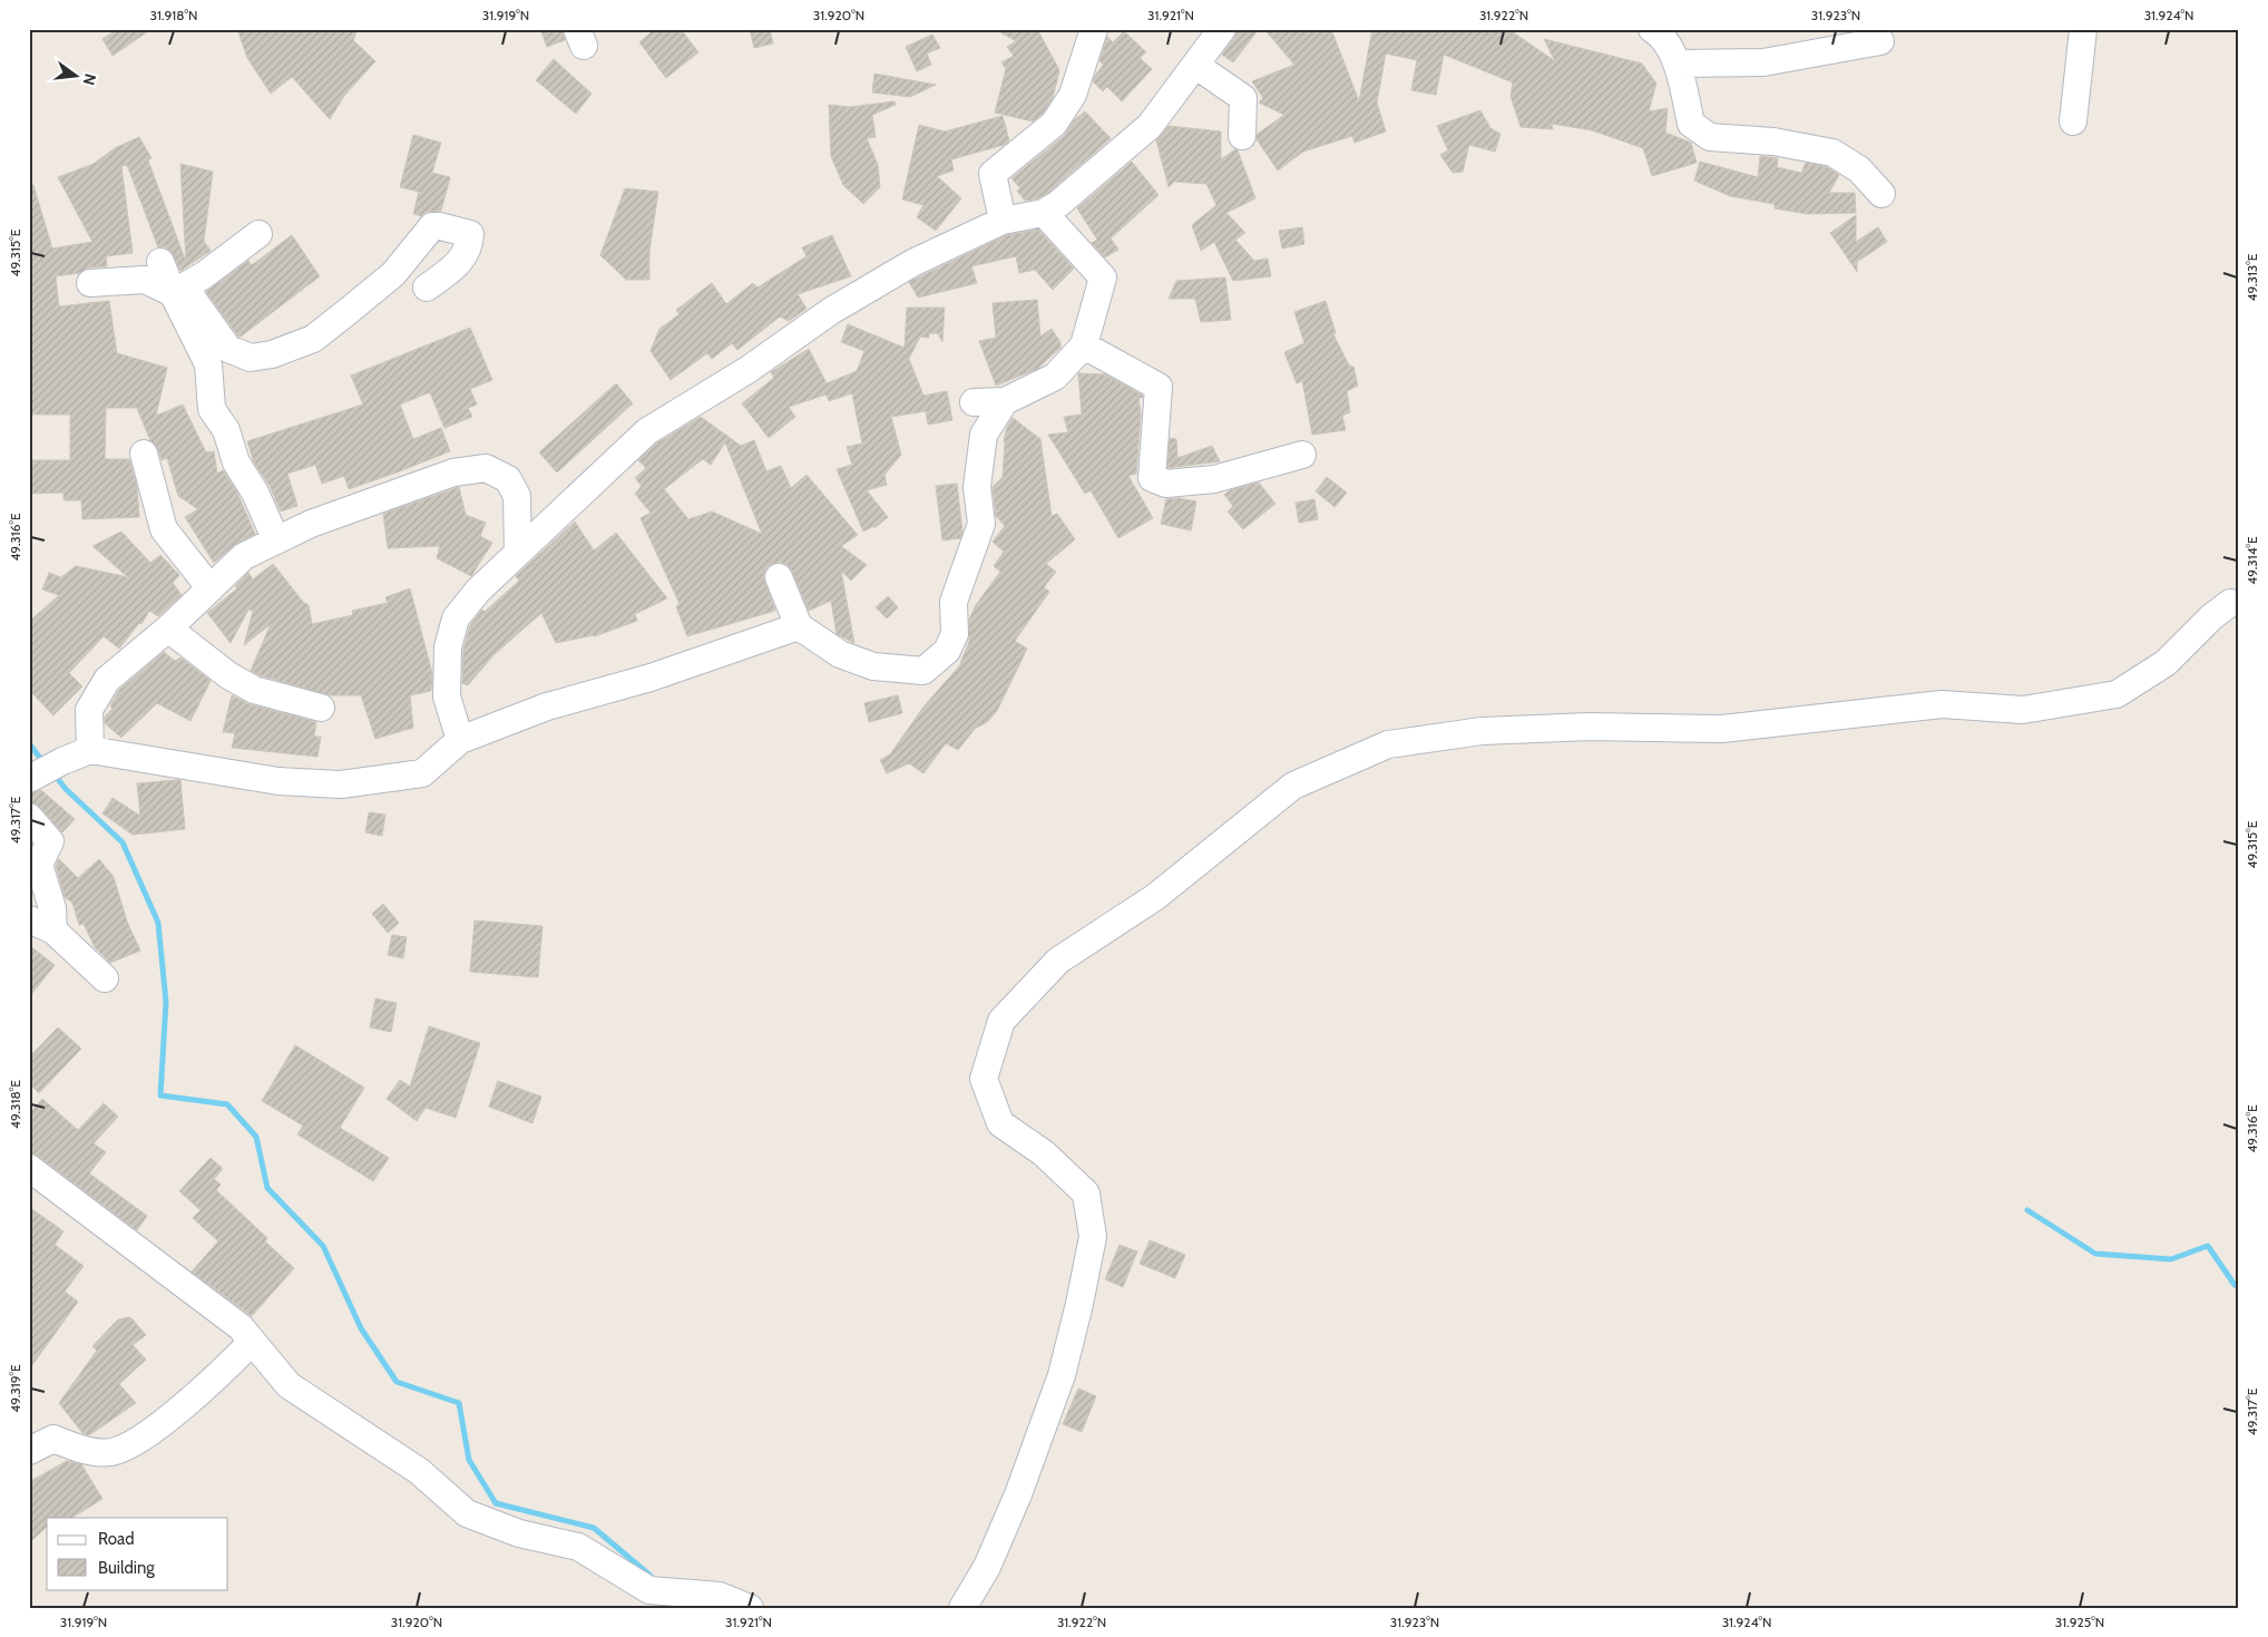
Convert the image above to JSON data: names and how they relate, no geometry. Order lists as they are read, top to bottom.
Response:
{
  "legend": ["Road", "Building"],
  "north": "right",
  "coordinates": [
    "31.918°N",
    "31.919°N",
    "31.920°N",
    "31.921°N",
    "31.922°N",
    "31.923°N",
    "31.924°N",
    "49.315°E",
    "49.313°E",
    "49.316°E",
    "49.314°E",
    "49.317°E",
    "49.318°E",
    "49.319°E",
    "31.925°N"
  ]
}
